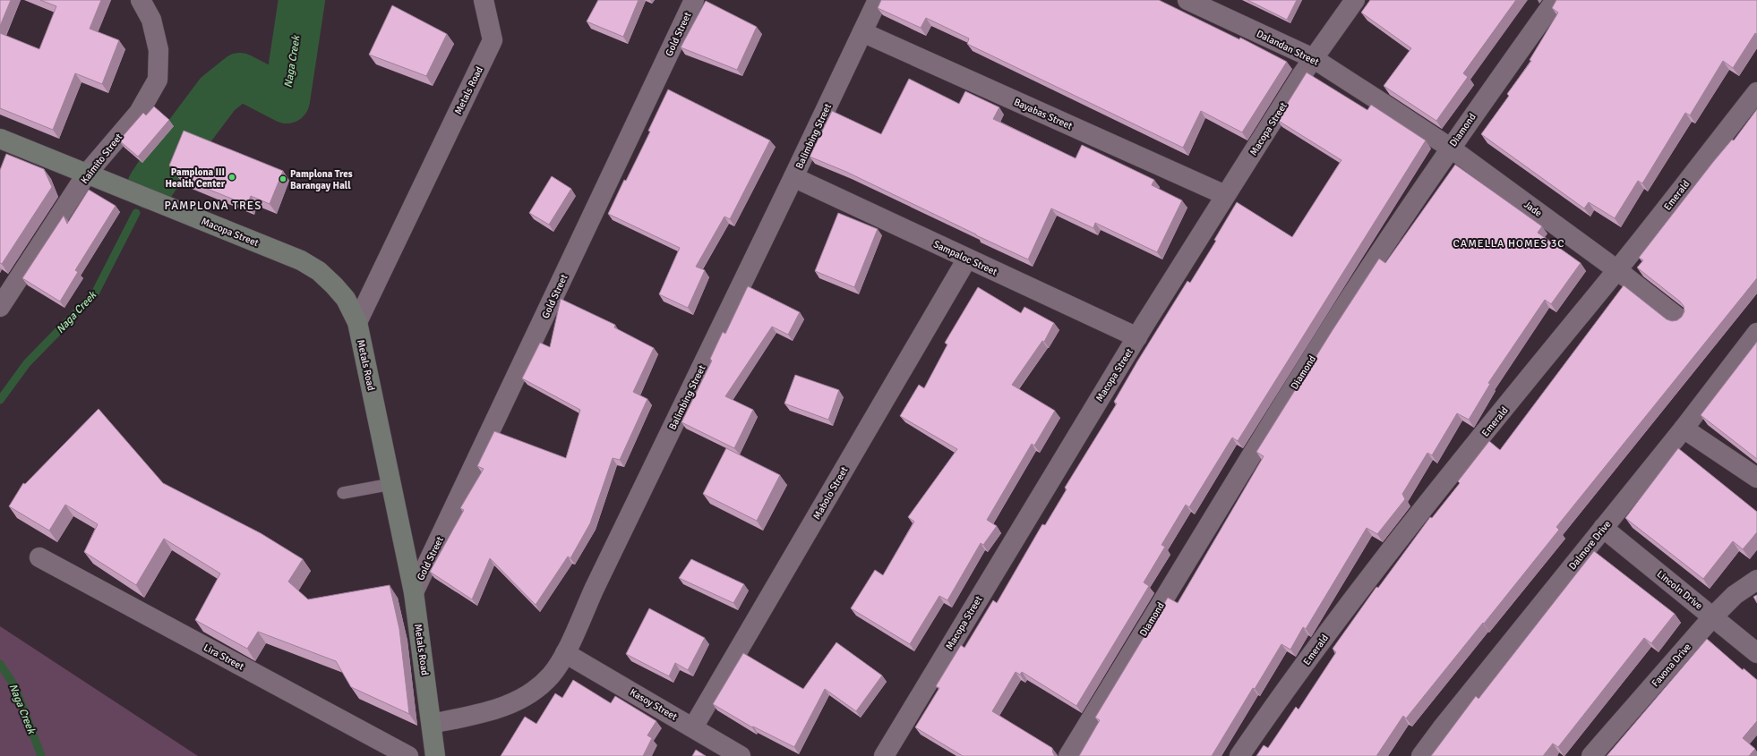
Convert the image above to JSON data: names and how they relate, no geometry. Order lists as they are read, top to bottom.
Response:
{
  "streets": {
    "street": [
      "Gold Street",
      "Dalandan Street",
      "Metals Road",
      "Bayabas Street",
      "Macopa Street",
      "Diamond",
      "Balimbing Street",
      "Kaimito Street",
      "Emerald",
      "Jade",
      "Sampaloc Street",
      "Mabolo Street",
      "Dalmore Drive",
      "Lincoln Drive",
      "Lira Street",
      "Favona Drive",
      "Kasoy Street"
    ]
  },
  "crossings": [
    ["Gold Street", "Metals Road"],
    ["Dalandan Street", "Macopa Street"],
    ["Dalandan Street", "Jade"],
    ["Metals Road", "Macopa Street"],
    ["Metals Road", "Balimbing Street"],
    ["Bayabas Street", "Macopa Street"],
    ["Bayabas Street", "Balimbing Street"],
    ["Macopa Street", "Kaimito Street"],
    ["Macopa Street", "Sampaloc Street"],
    ["Diamond", "Jade"],
    ["Balimbing Street", "Sampaloc Street"],
    ["Balimbing Street", "Kasoy Street"],
    ["Emerald", "Jade"],
    ["Sampaloc Street", "Mabolo Street"],
    ["Mabolo Street", "Kasoy Street"],
    ["Dalmore Drive", "Lincoln Drive"],
    ["Lincoln Drive", "Favona Drive"]
  ],
  "districts": ["PAMPLONA TRES", "CAMELLA HOMES 3C"],
  "water": ["Naga Creek"],
  "places": ["Pamplona III Health Center", "Pamplona Tres Barangay Hall"]
}
